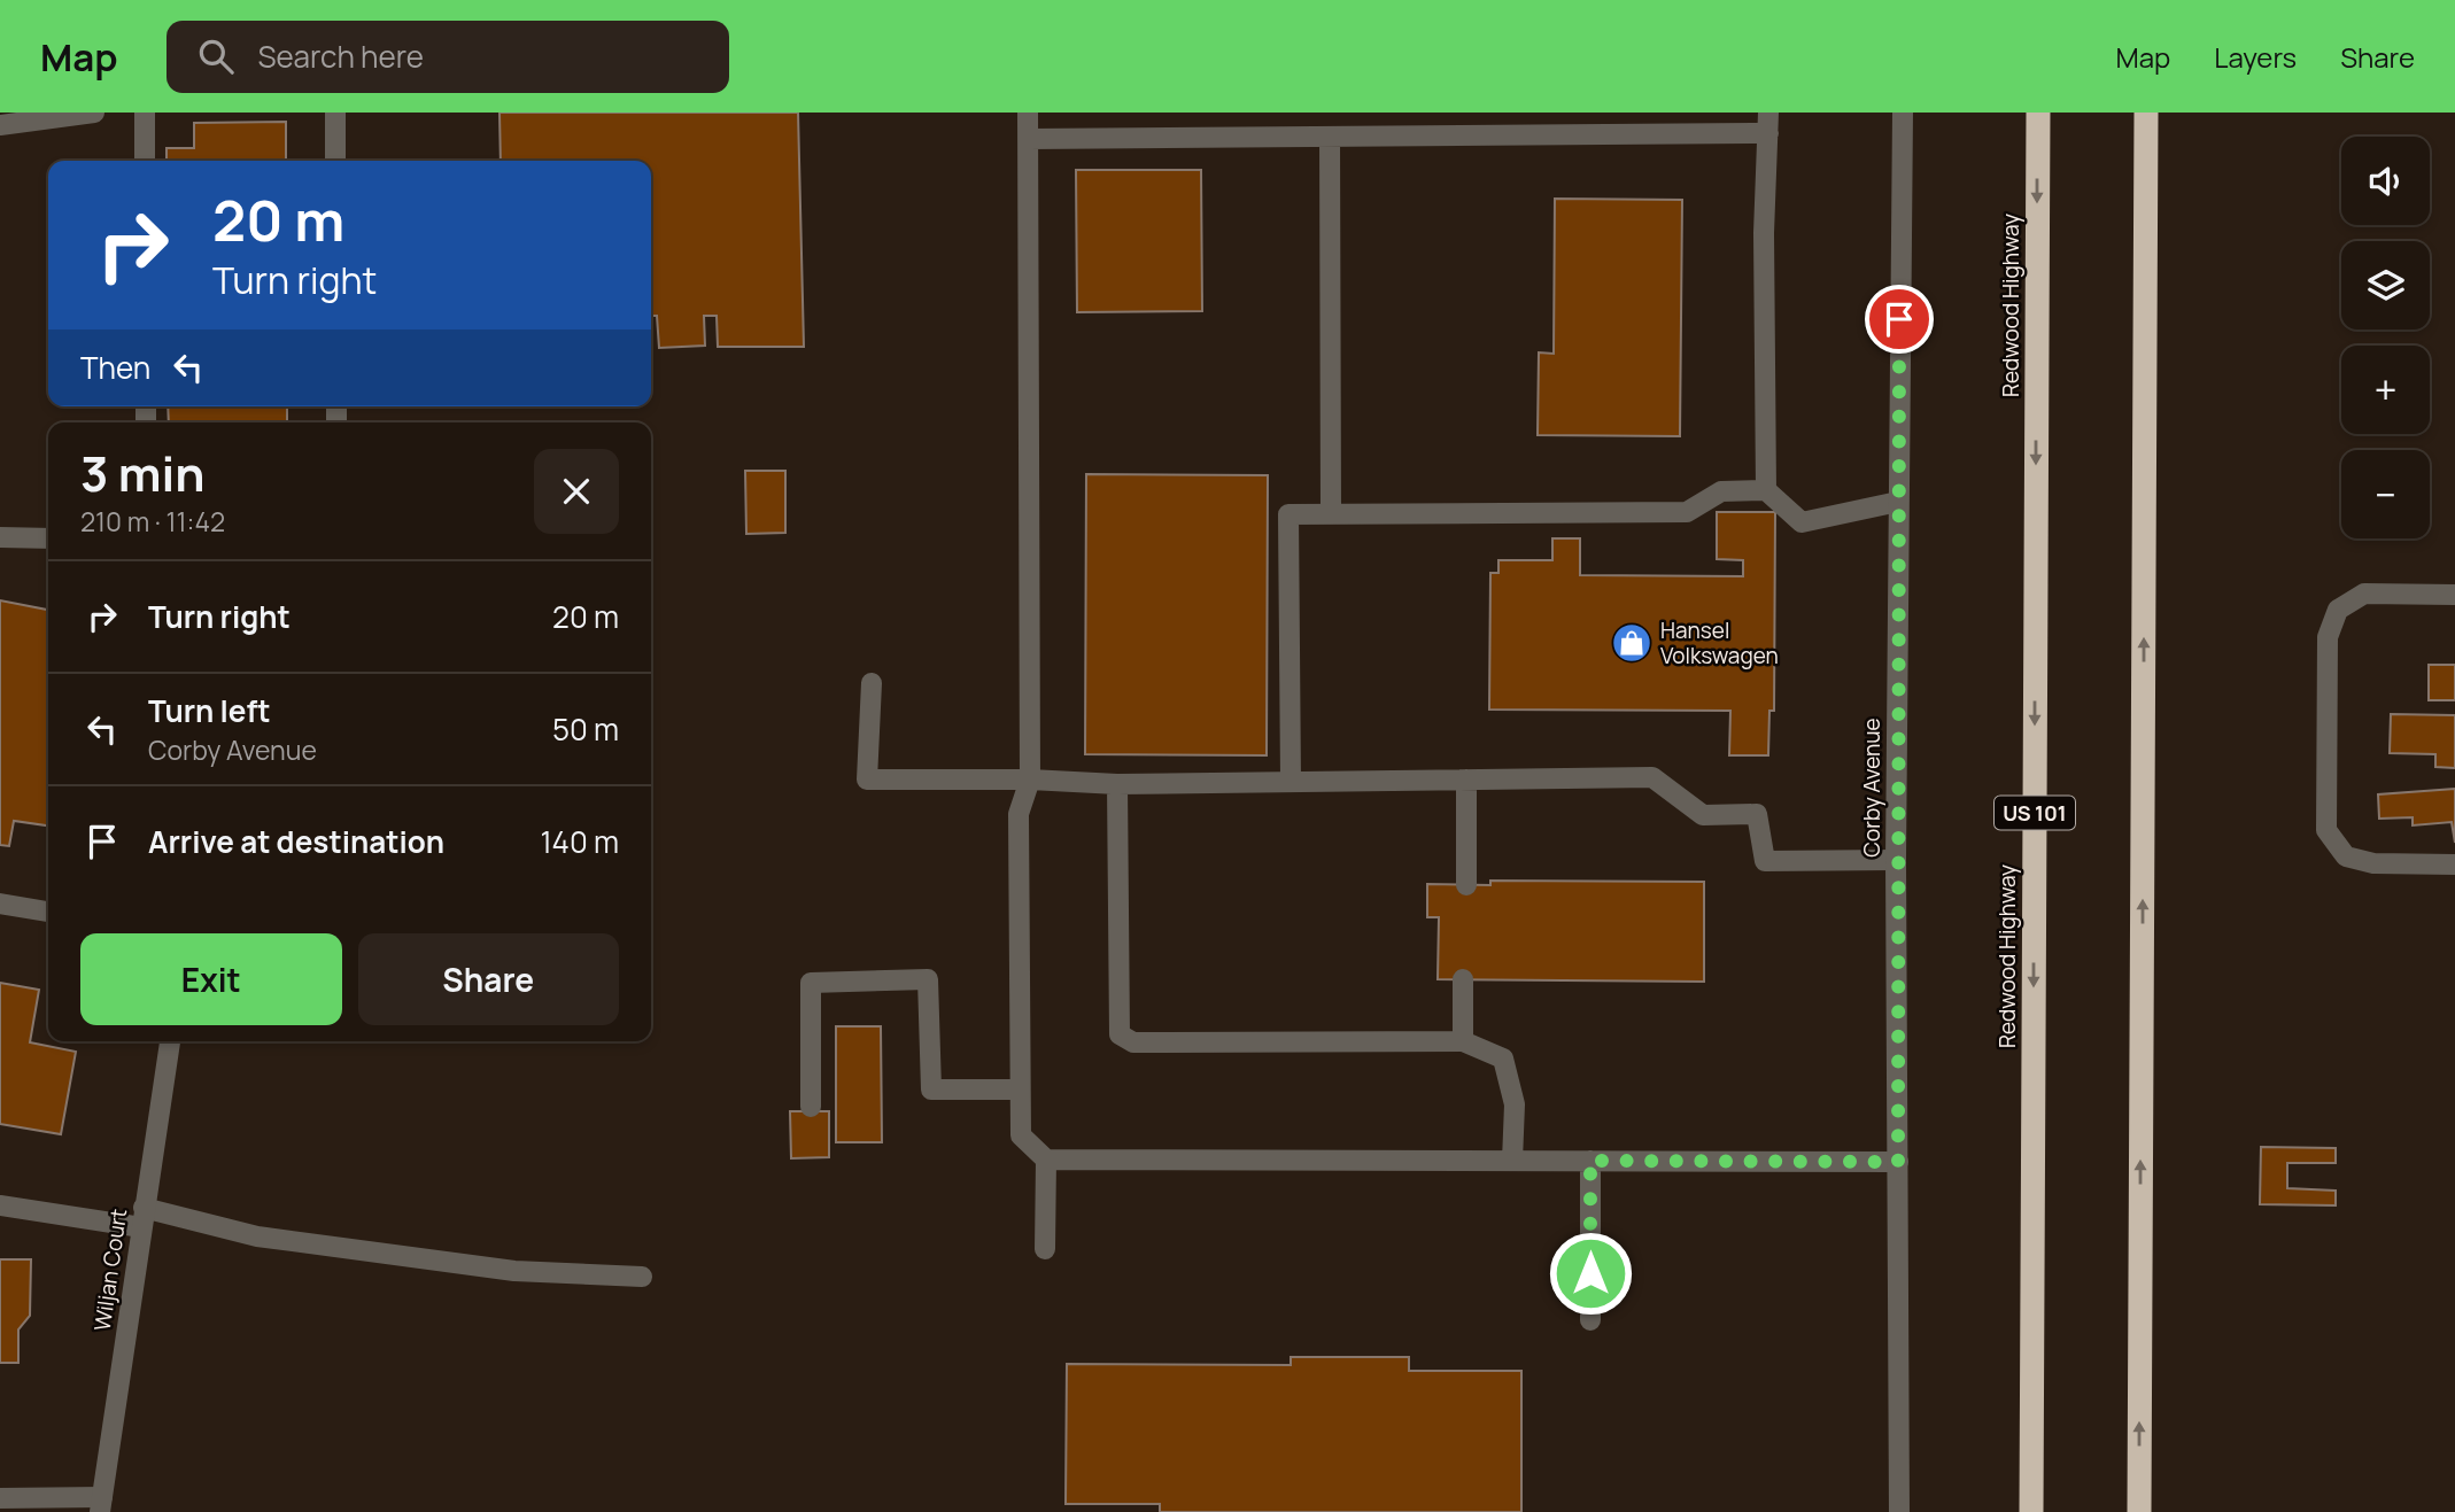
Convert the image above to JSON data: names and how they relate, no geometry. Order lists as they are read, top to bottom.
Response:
{
  "streets": {
    "highway": ["Redwood Highway", "US 101"],
    "street": ["Corby Avenue", "Wiljan Court"]
  },
  "places": {
    "shop": ["Hansel Volkswagen"]
  },
  "page": {
    "header": "Map",
    "search": "Search here",
    "nav": ["Map", "Layers", "Share"],
    "map_buttons": ["+", "−"],
    "turn": ["20 m", "Turn right"],
    "then": "Then",
    "heading": ["3 min", "210 m · 11:42"],
    "list": [
      {
        "name": "Turn right",
        "value": "20 m"
      },
      {
        "name": "Turn left",
        "note": "Corby Avenue",
        "value": "50 m"
      },
      {
        "name": "Arrive at destination",
        "value": "140 m"
      }
    ],
    "buttons": ["Exit", "Share"]
  }
}
